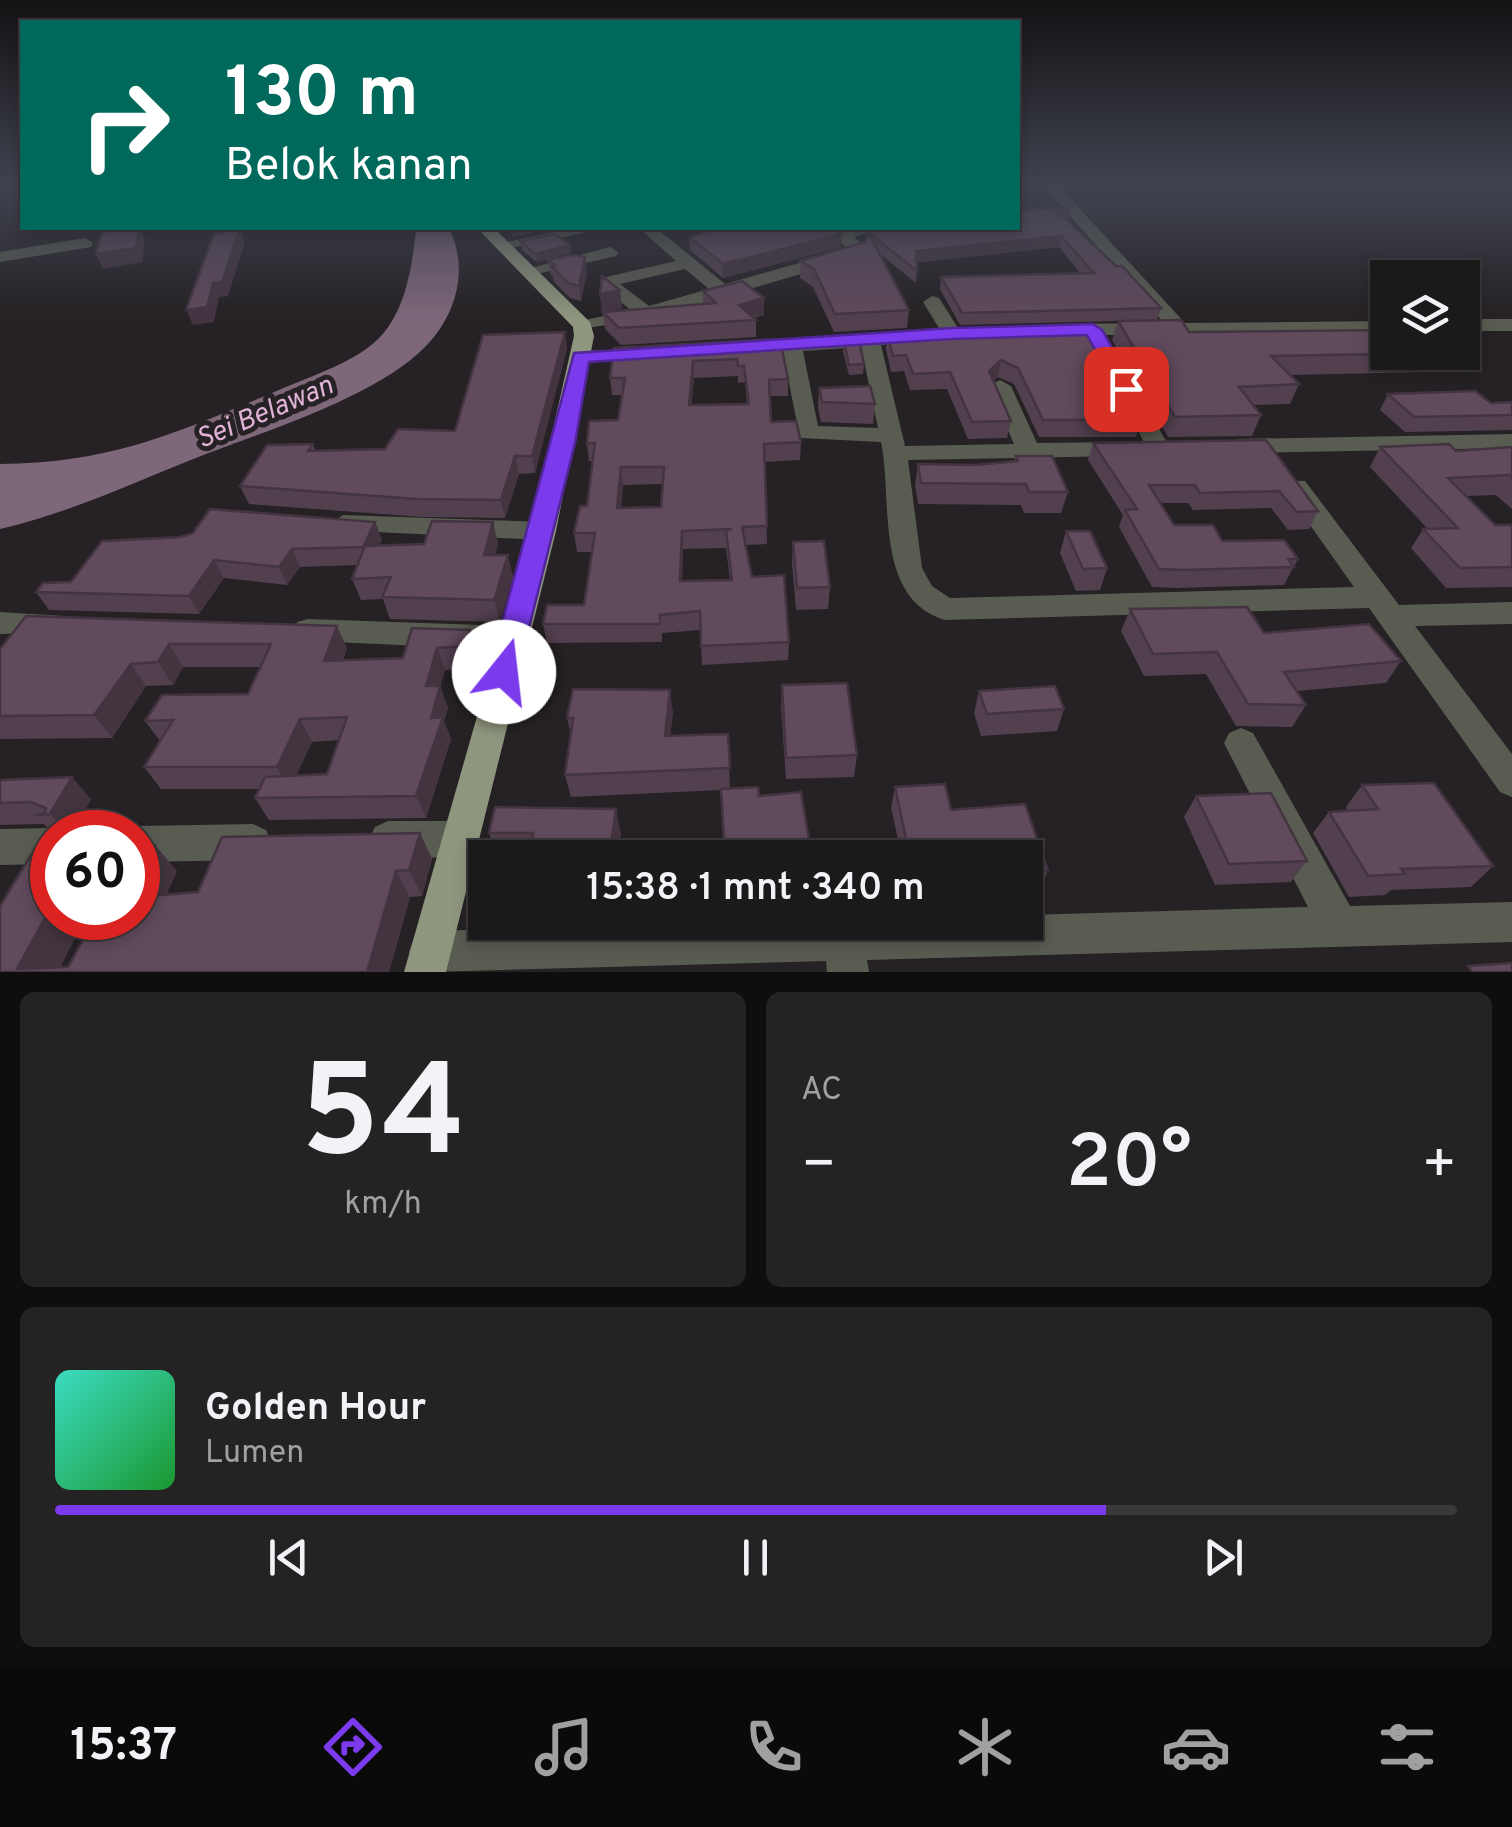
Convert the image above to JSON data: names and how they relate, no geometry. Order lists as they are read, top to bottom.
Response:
{
  "water": ["Sei Belawan"],
  "page": {
    "turn": ["130 m", "Belok kanan"],
    "limit": "60",
    "trip": "15:38 · 1 mnt · 340 m",
    "tile": [
      ["54", "km/h"],
      "AC"
    ],
    "heat": ["−", "20°", "+"],
    "song": ["Golden Hour", "Lumen"],
    "tabs": "15:37"
  }
}
